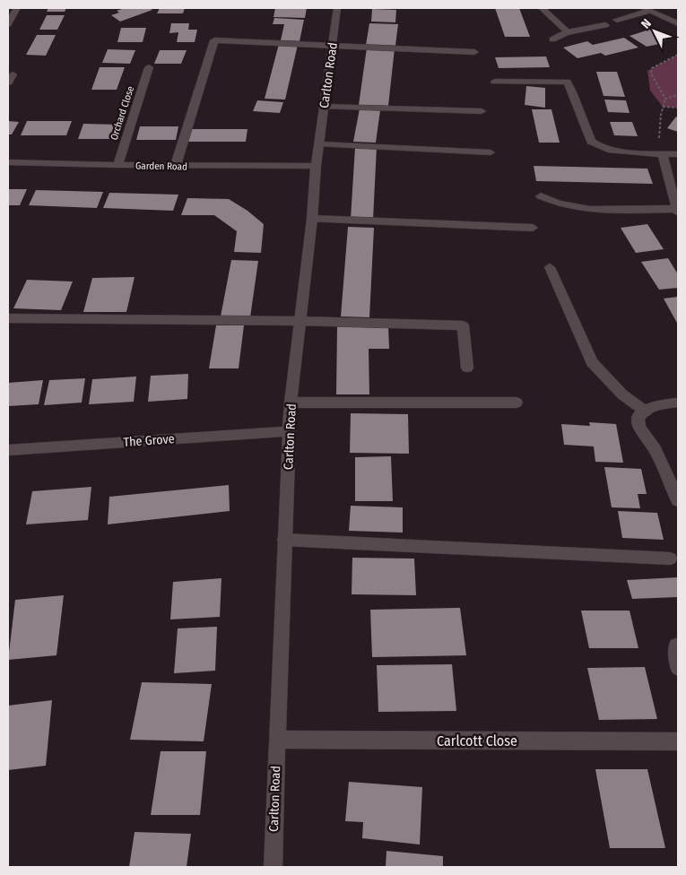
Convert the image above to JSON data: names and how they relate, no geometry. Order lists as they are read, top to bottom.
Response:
{
  "streets": {
    "street": [
      "Carlton Road",
      "Orchard Close",
      "Garden Road",
      "The Grove",
      "Carlcott Close"
    ]
  },
  "crossings": [
    ["Carlton Road", "Garden Road"],
    ["Carlton Road", "The Grove"],
    ["Carlton Road", "Carlcott Close"],
    ["Orchard Close", "Garden Road"]
  ],
  "north": "top left"
}
